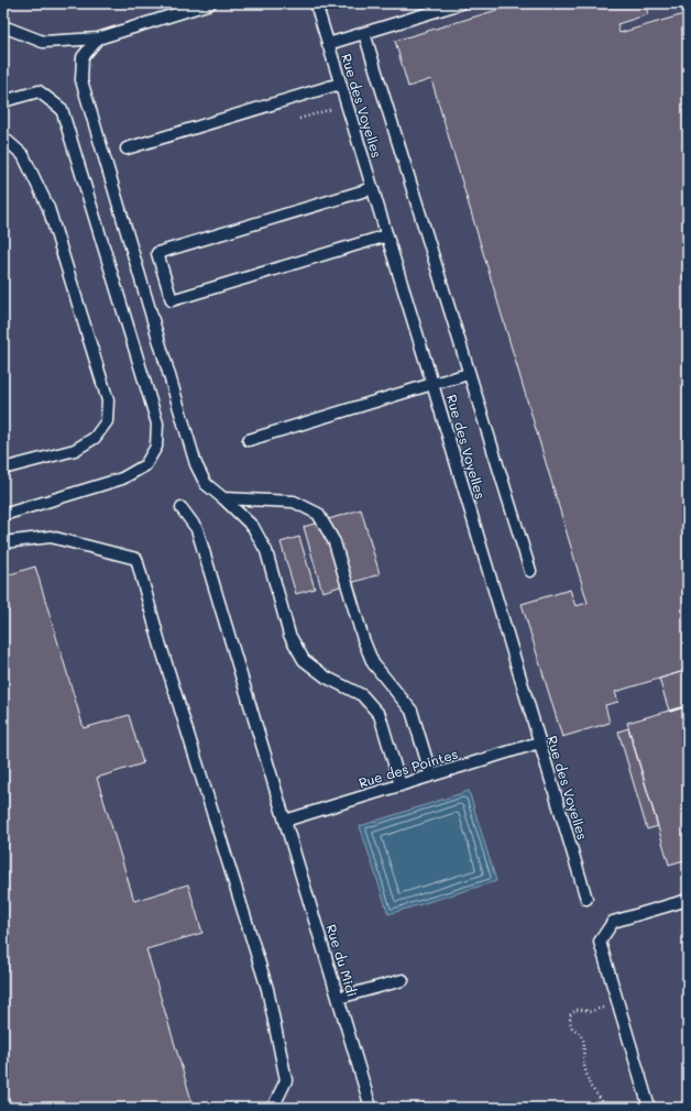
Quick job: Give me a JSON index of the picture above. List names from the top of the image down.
{
  "streets": {
    "lane": ["Rue des Voyelles", "Rue des Pointes", "Rue du Midi"]
  },
  "crossings": [
    ["Rue des Voyelles", "Rue des Pointes"],
    ["Rue des Pointes", "Rue du Midi"]
  ]
}
